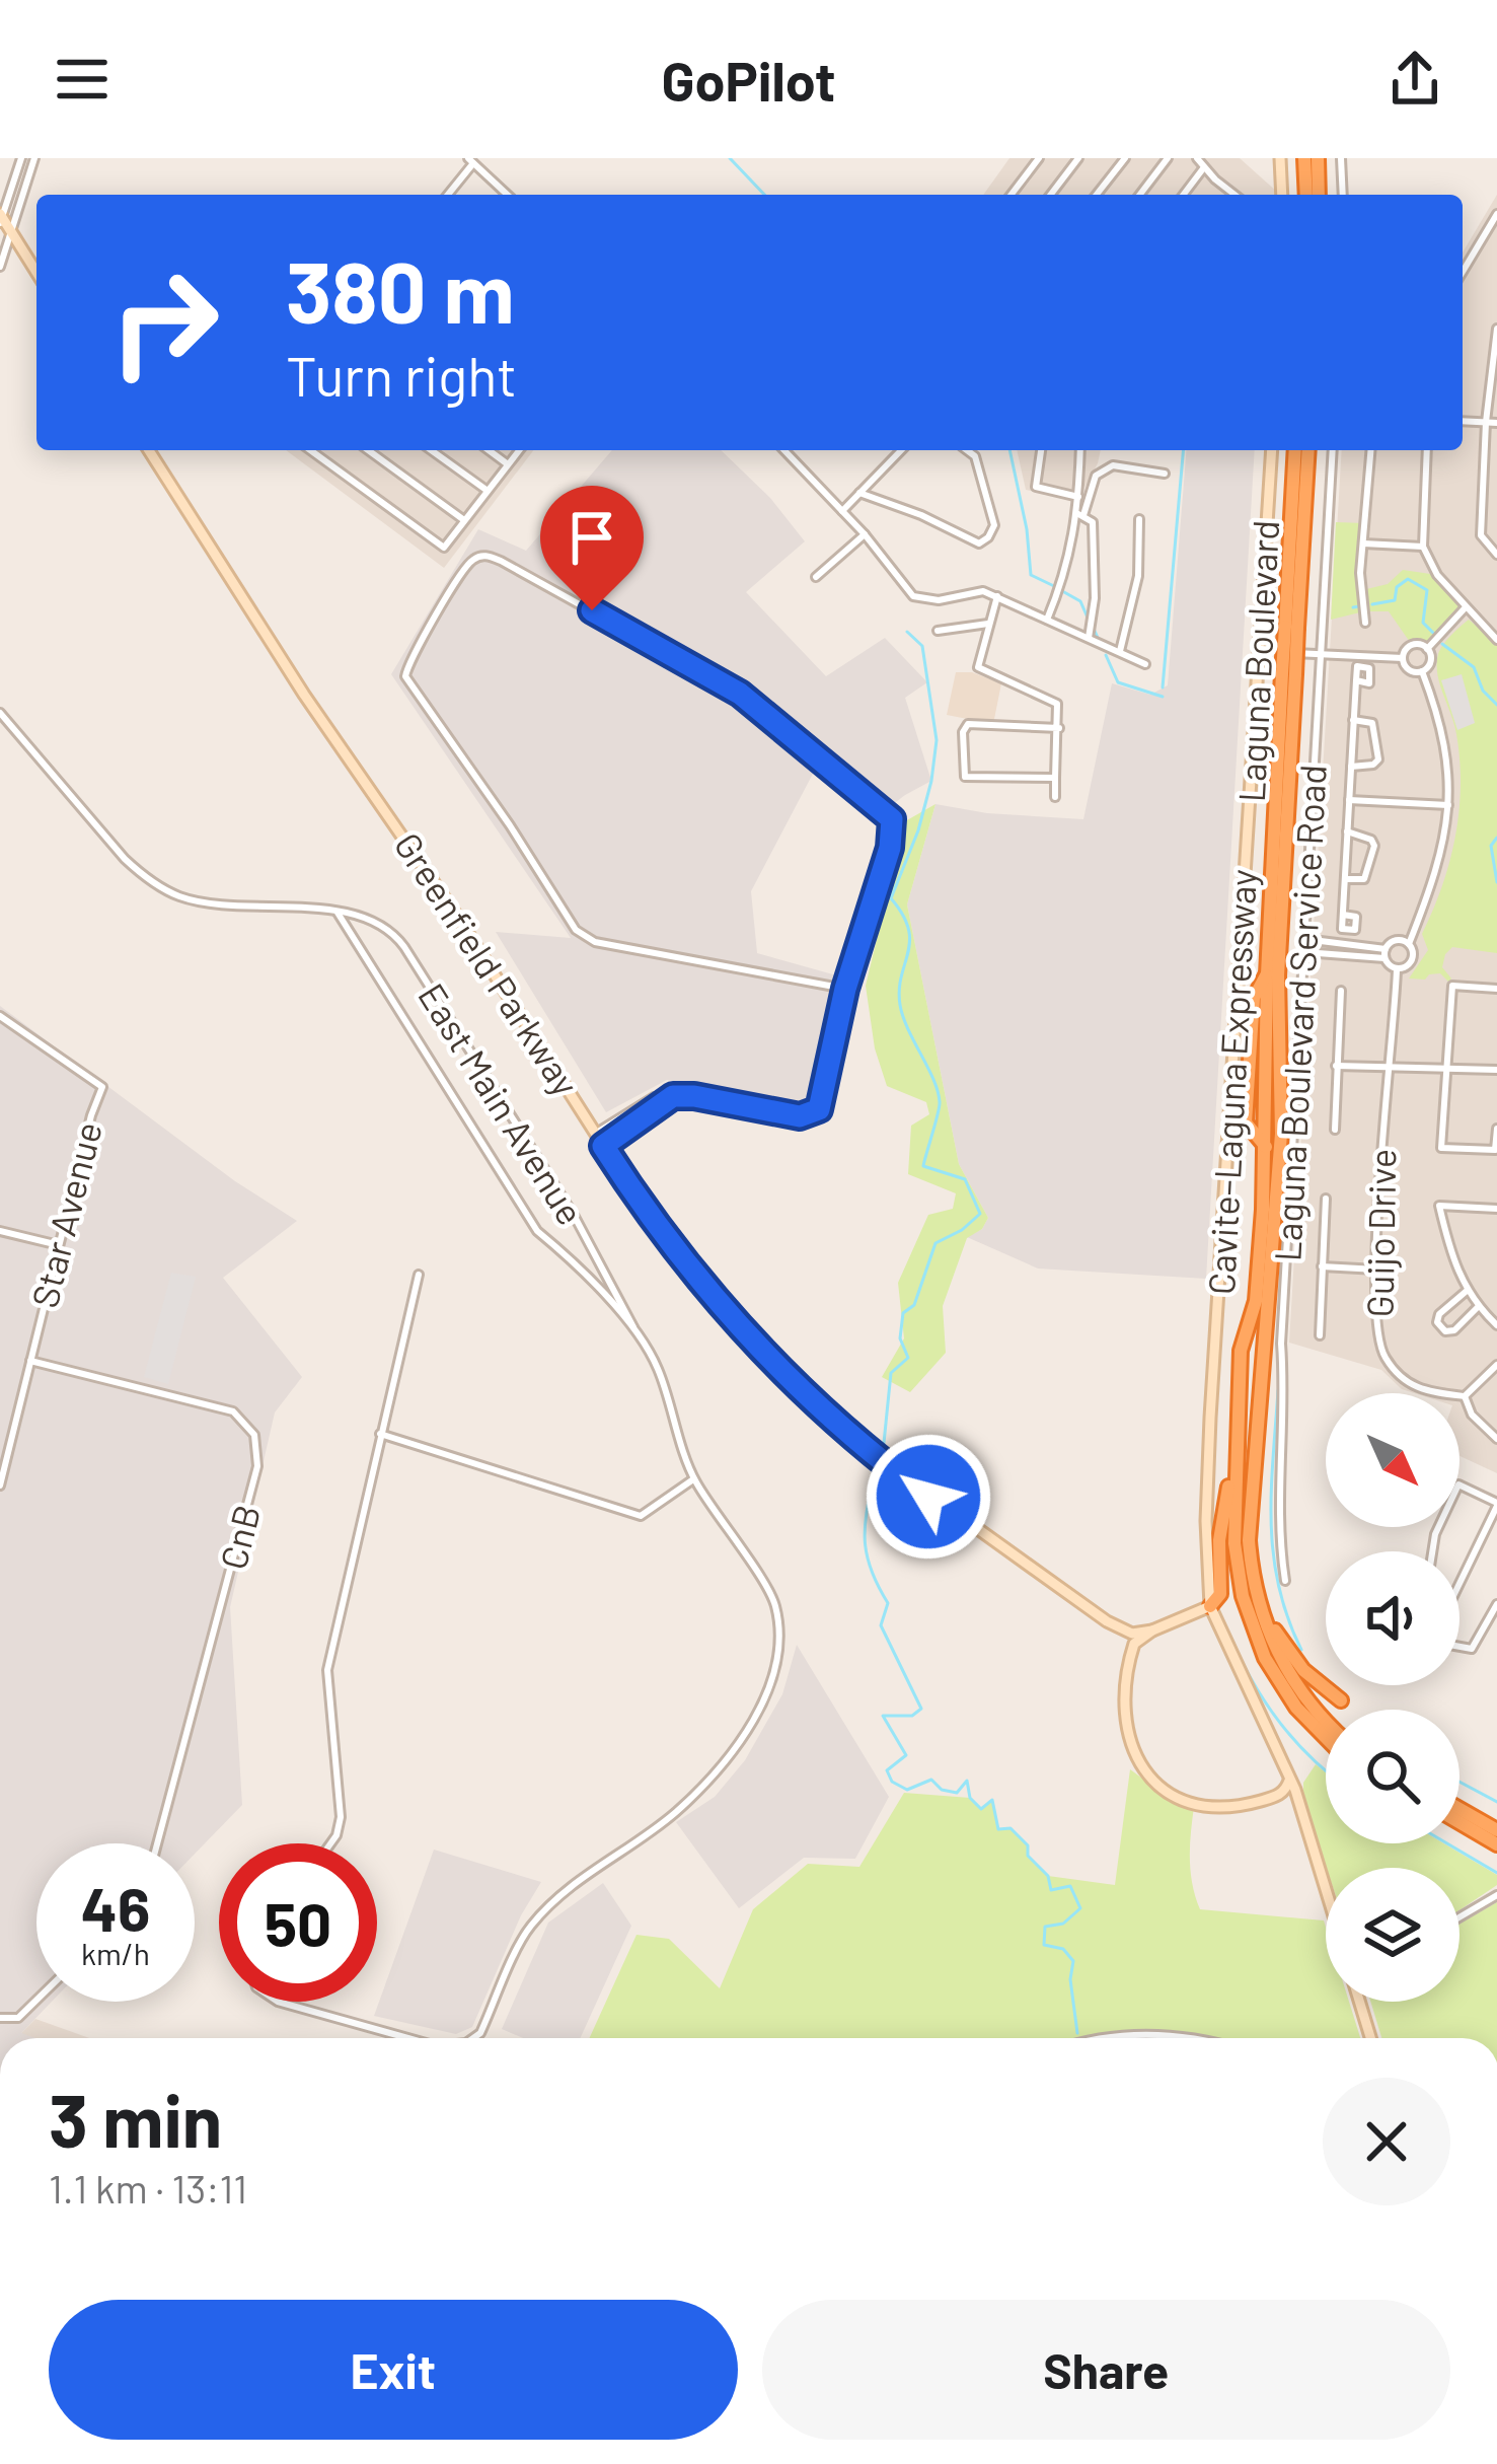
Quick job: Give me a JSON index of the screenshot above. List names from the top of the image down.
{
  "streets": {
    "highway": ["Cavite–Laguna Expressway"],
    "main road": ["Laguna Boulevard", "Greenfield Parkway"],
    "street": [
      "Laguna Boulevard Service Road",
      "East Main Avenue",
      "Star Avenue",
      "Guijo Drive",
      "CnB"
    ]
  },
  "crossings": [
    ["Star Avenue", "CnB"]
  ],
  "north": "bottom right",
  "page": {
    "header": "GoPilot",
    "turn": ["380 m", "Turn right"],
    "speed": "46 km/h",
    "limit": "50",
    "heading": ["3 min", "1.1 km · 13:11"],
    "buttons": ["Exit", "Share"]
  }
}
